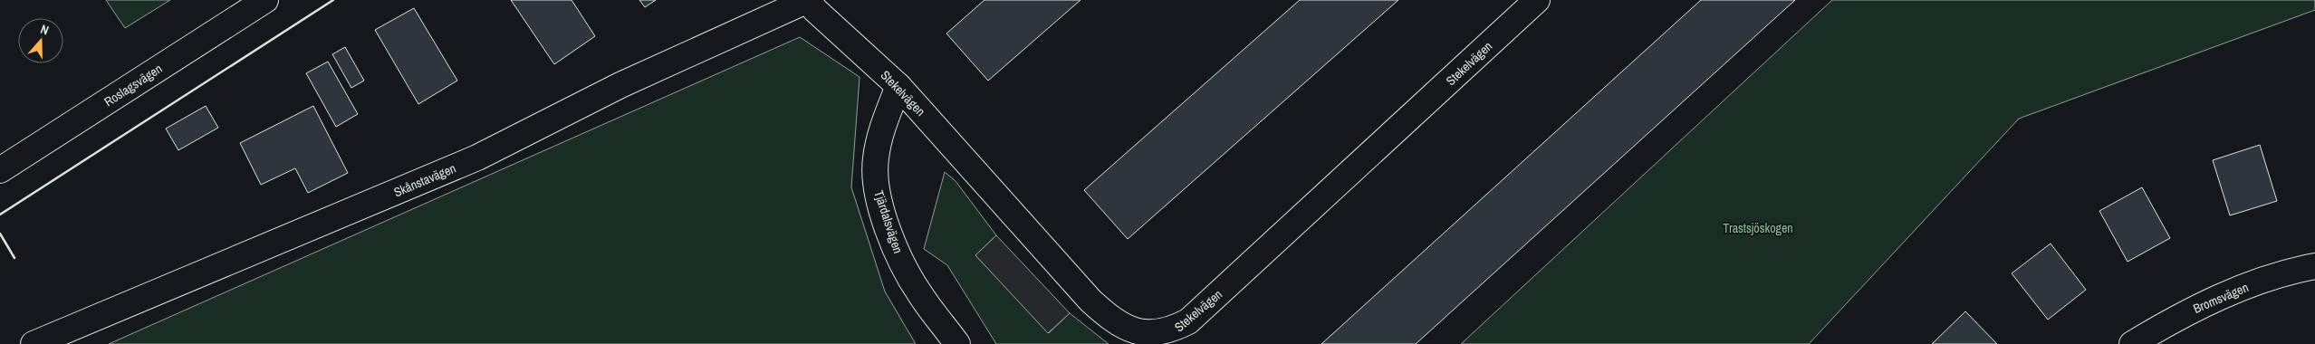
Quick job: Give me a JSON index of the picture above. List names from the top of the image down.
{
  "streets": {
    "street": [
      "Stekelvägen",
      "Roslagsvägen",
      "Skånstavägen",
      "Tjärdalsvägen",
      "Bromsvägen"
    ]
  },
  "crossings": [
    ["Stekelvägen", "Skånstavägen"],
    ["Stekelvägen", "Tjärdalsvägen"]
  ],
  "parks": ["Trastsjöskogen"],
  "north": "top"
}
